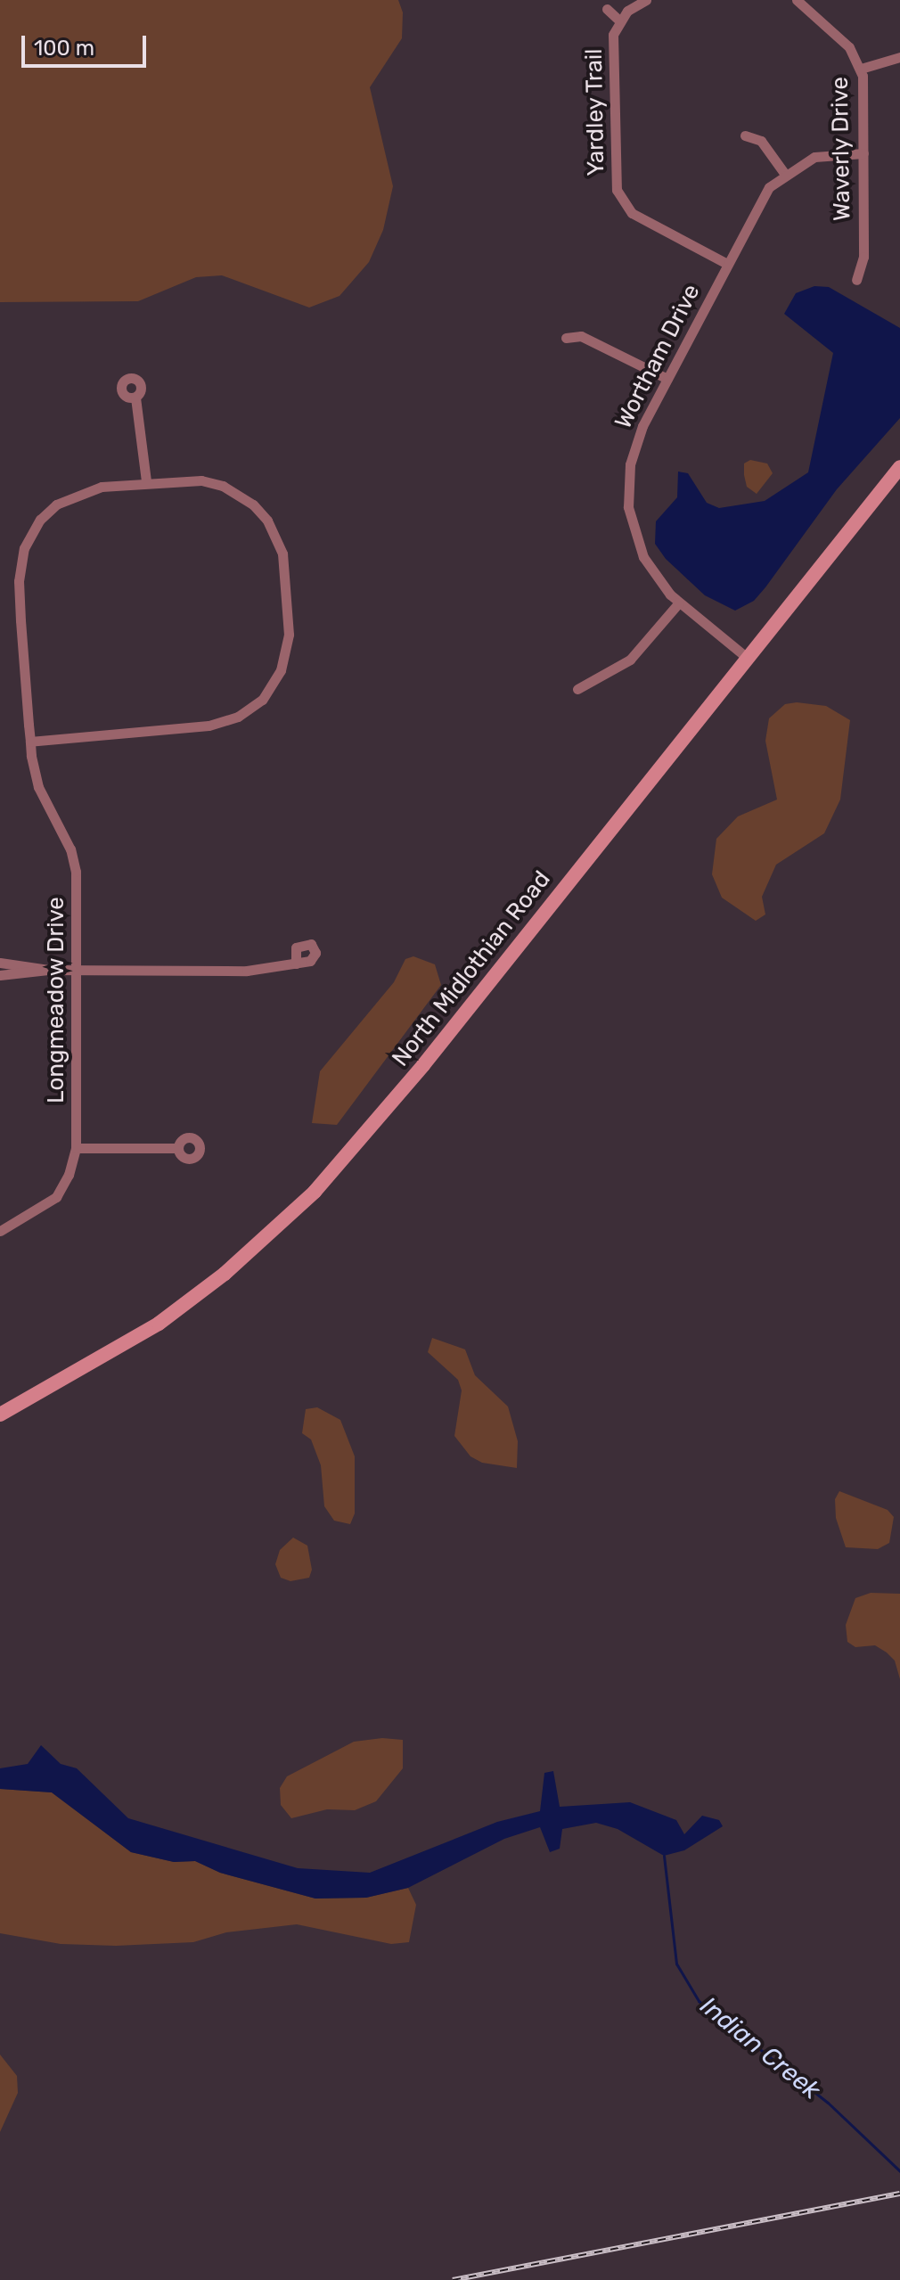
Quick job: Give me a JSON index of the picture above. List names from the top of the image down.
{
  "streets": {
    "main road": ["North Midlothian Road"],
    "street": [
      "Yardley Trail",
      "Waverly Drive",
      "Wortham Drive",
      "Longmeadow Drive"
    ]
  },
  "crossings": [
    ["Yardley Trail", "Wortham Drive"],
    ["Waverly Drive", "Wortham Drive"],
    ["Wortham Drive", "North Midlothian Road"]
  ],
  "water": ["Indian Creek"],
  "scale_bar": "100 m"
}
